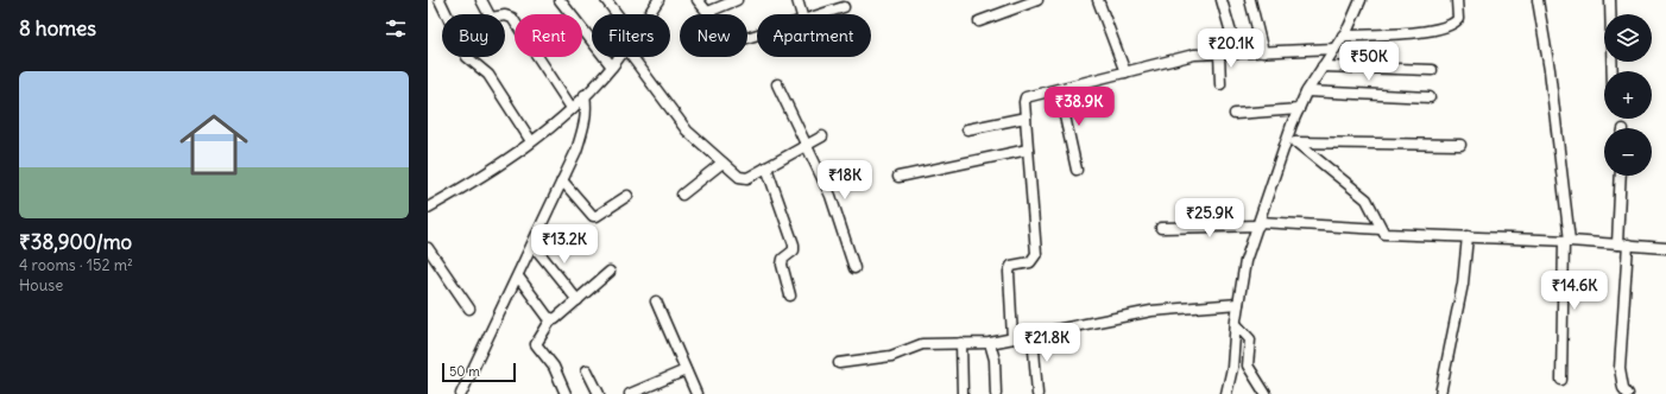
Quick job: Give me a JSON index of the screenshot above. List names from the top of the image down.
{
  "scale_bar": "50 m",
  "page": {
    "heading": "8 homes",
    "map_buttons": ["+", "−"],
    "chip": [
      "Buy",
      "Rent",
      "Filters",
      "New",
      "Apartment"
    ],
    "price": [
      "₹20.1K",
      "₹50K",
      "₹38.9K",
      "₹18K",
      "₹25.9K",
      "₹13.2K",
      "₹14.6K",
      "₹21.8K"
    ],
    "list": [
      {
        "name": "₹38,900/mo",
        "note": "4 rooms · 152 m² · House"
      }
    ],
    "scale": "50 m"
  }
}
